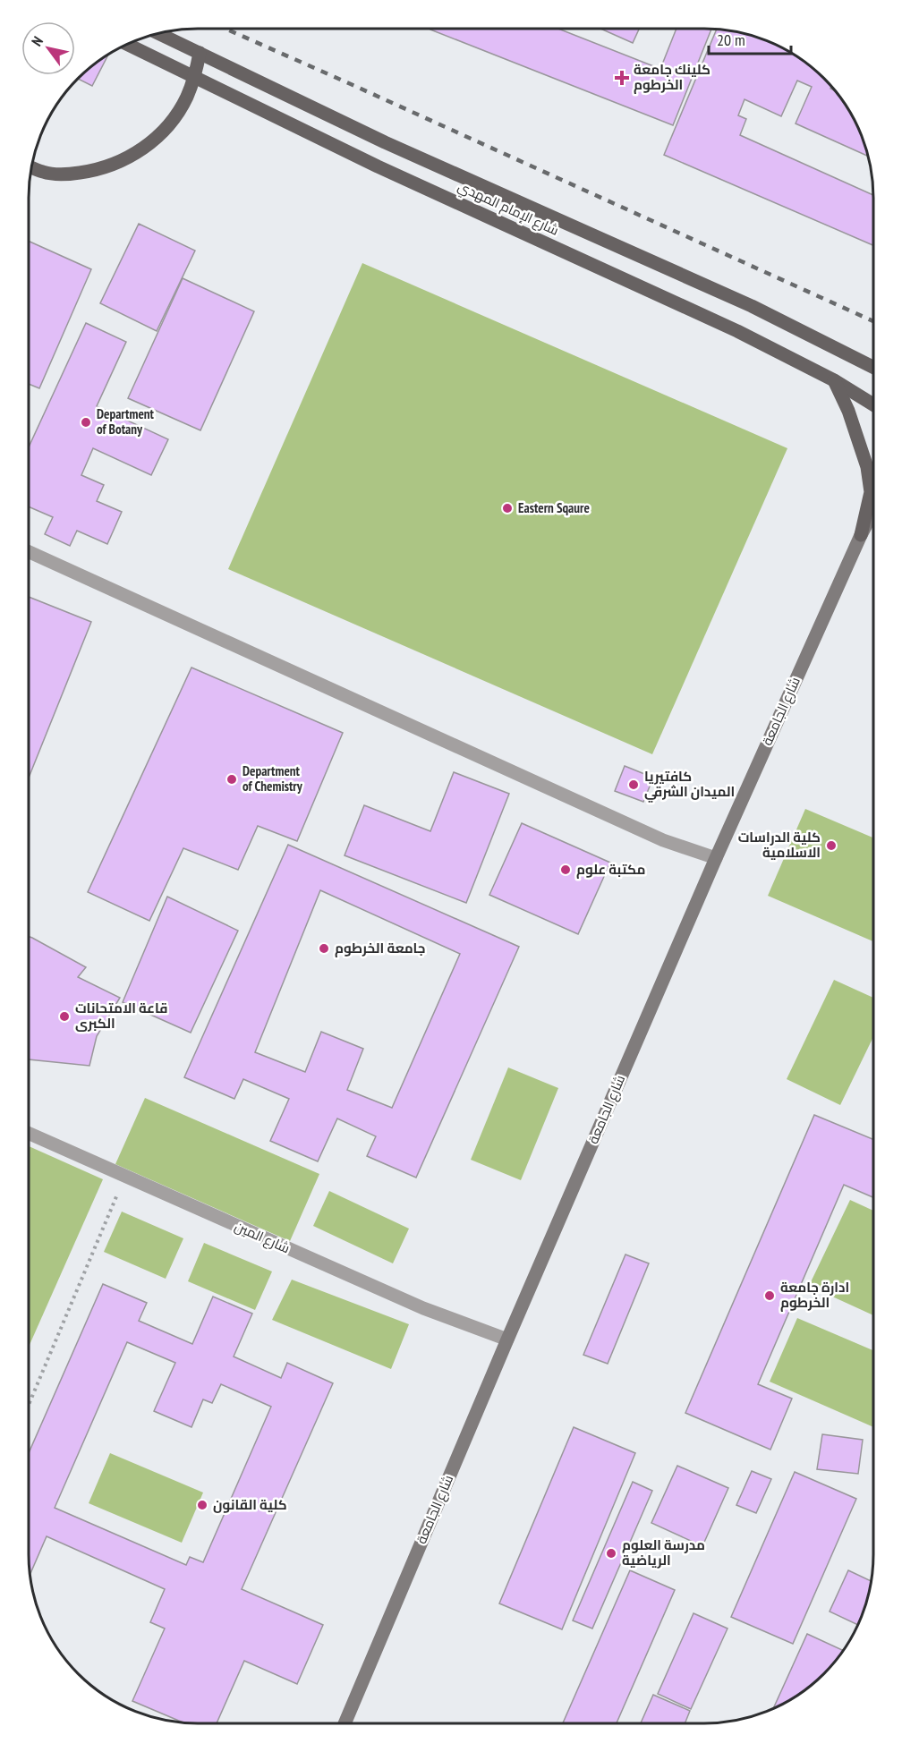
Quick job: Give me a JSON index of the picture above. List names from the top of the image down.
{
  "streets": {
    "main road": ["شارع الإمام المهدي", "شارع الجامعة"],
    "lane": ["شارع المين"]
  },
  "crossings": [
    ["شارع الجامعة", "شارع المين"]
  ],
  "places": {
    "health": ["كلينك جامعة الخرطوم"],
    "other": [
      "Department of Botany",
      "Eastern Sqaure",
      "Department of Chemistry",
      "كافتيريا الميدان الشرقي",
      "كلية الدراسات الاسلامية",
      "مكتبة علوم",
      "جامعة الخرطوم",
      "قاعة الامتحانات الكبرى",
      "ادارة جامعة الخرطوم",
      "كلية القانون",
      "مدرسة العلوم الرياضية"
    ]
  },
  "scale_bar": "20 m",
  "north": "top left"
}
